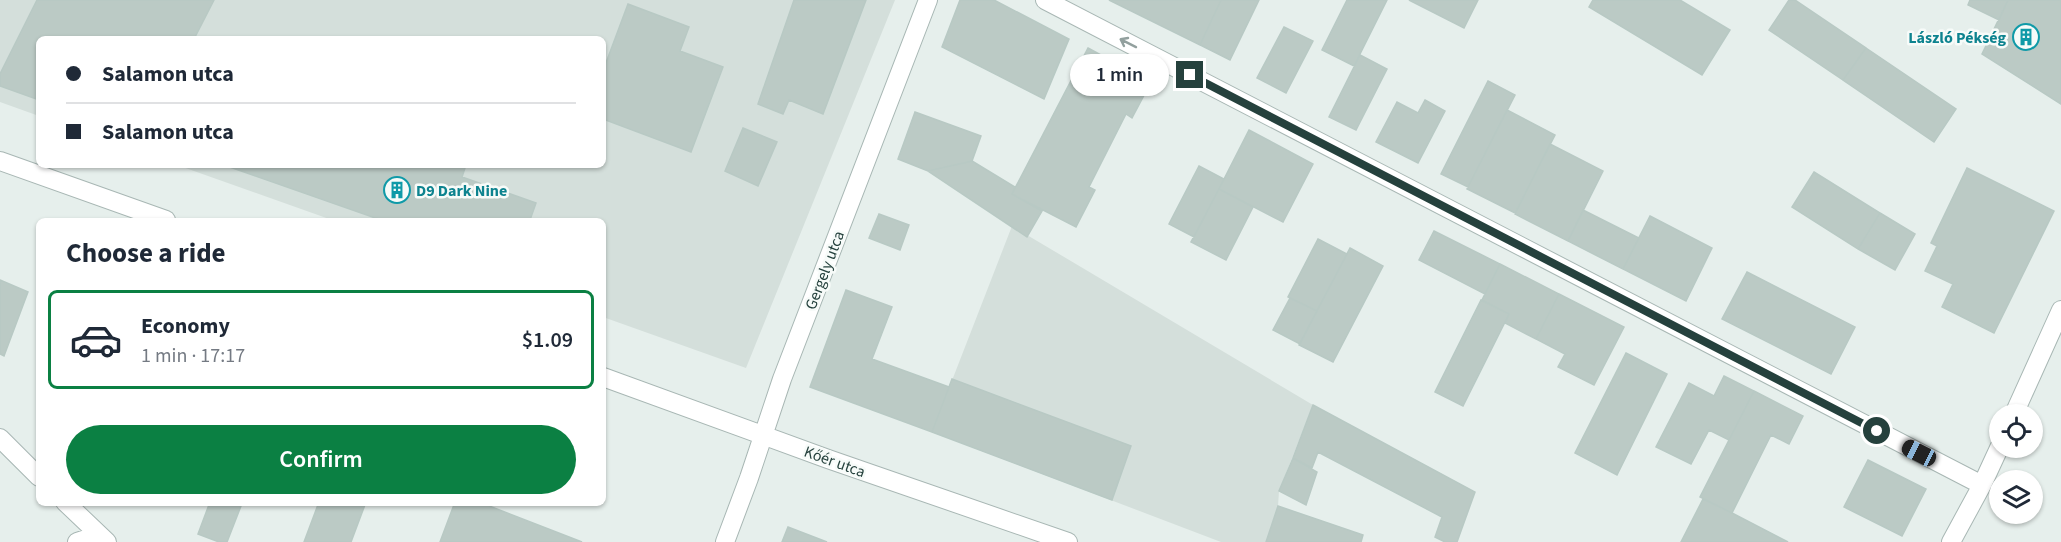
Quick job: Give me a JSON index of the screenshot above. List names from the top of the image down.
{
  "streets": {
    "street": ["Gergely utca", "Kőér utca"]
  },
  "crossings": [
    ["Gergely utca", "Kőér utca"]
  ],
  "places": {
    "building": ["László Pékség", "D9 Dark Nine"]
  },
  "page": {
    "banner": ["Salamon utca", "Salamon utca"],
    "bubble": "1 min",
    "heading": "Choose a ride",
    "list": [
      {
        "name": "Economy",
        "note": "1 min · 17:17",
        "value": "$1.09"
      }
    ],
    "buttons": "Confirm"
  }
}
